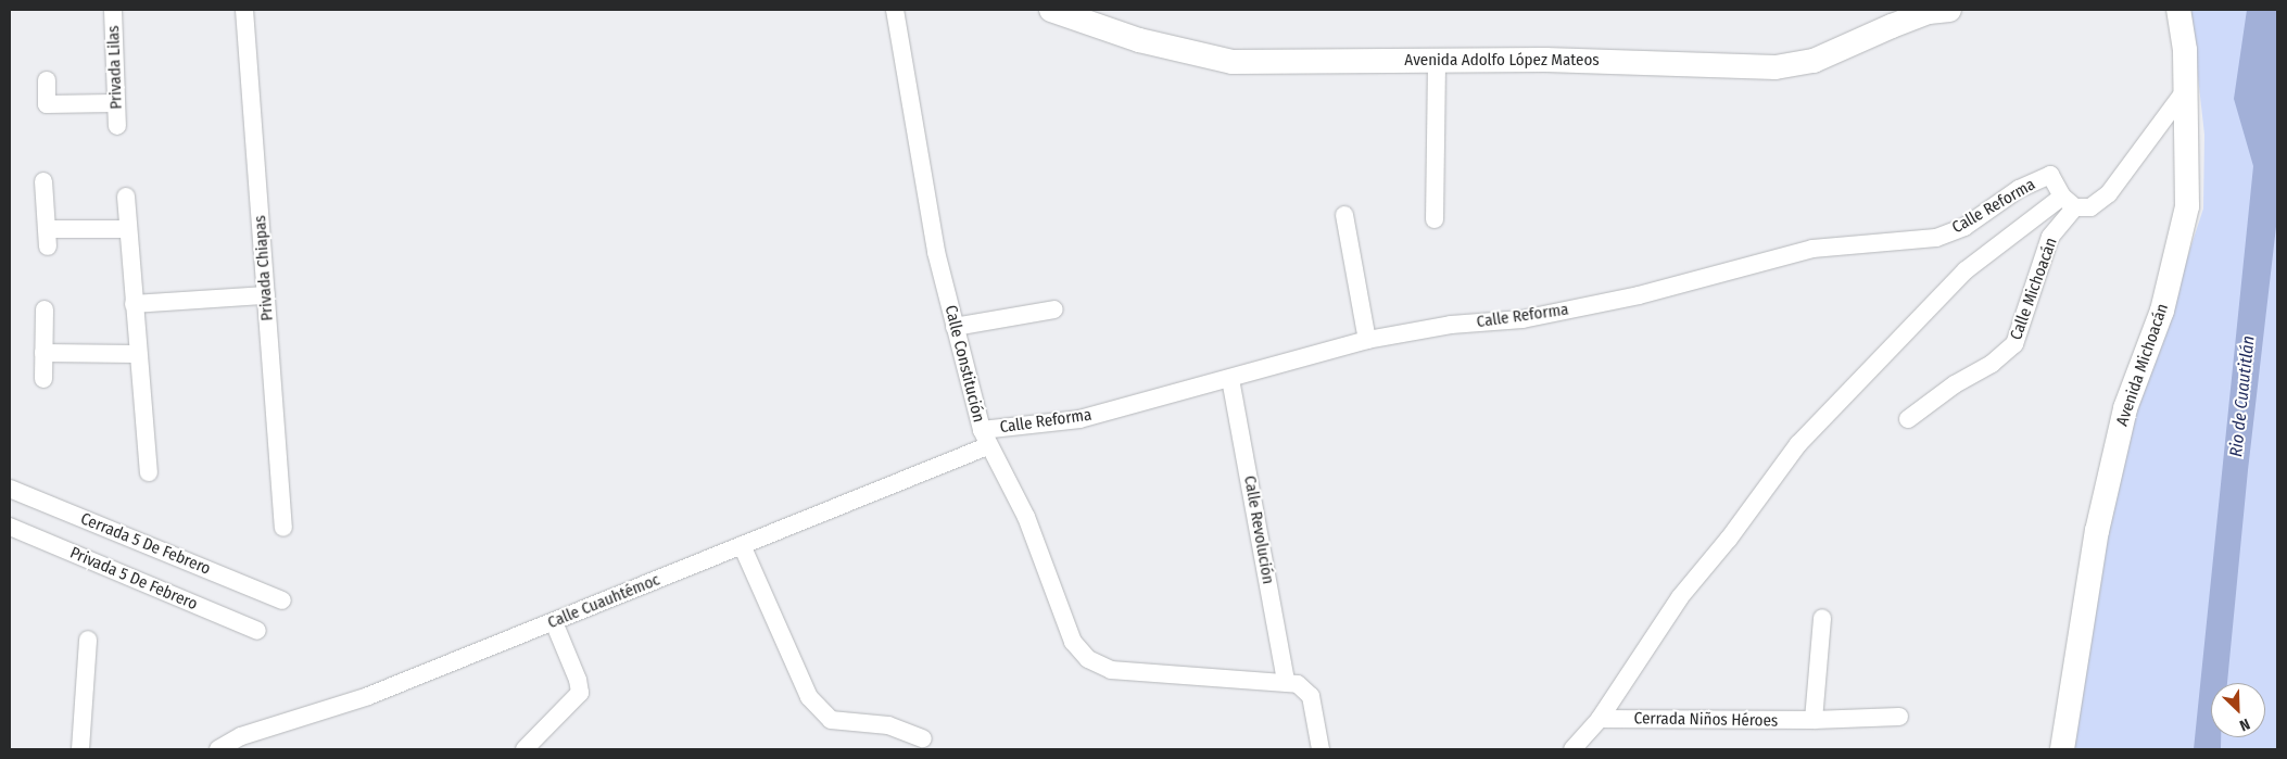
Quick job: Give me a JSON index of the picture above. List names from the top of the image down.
{
  "streets": {
    "street": [
      "Avenida Adolfo López Mateos",
      "Privada Lilas",
      "Calle Reforma",
      "Privada Chiapas",
      "Calle Michoacán",
      "Calle Constitución",
      "Avenida Michoacán",
      "Calle Revolución",
      "Cerrada 5 De Febrero",
      "Privada 5 De Febrero",
      "Calle Cuauhtémoc",
      "Cerrada Niños Héroes"
    ]
  },
  "crossings": [
    ["Calle Reforma", "Calle Michoacán"],
    ["Calle Reforma", "Calle Constitución"],
    ["Calle Reforma", "Calle Revolución"],
    ["Calle Reforma", "Calle Cuauhtémoc"],
    ["Calle Constitución", "Calle Revolución"],
    ["Calle Constitución", "Calle Cuauhtémoc"]
  ],
  "water": ["Rio de Cuautitlán"],
  "north": "bottom right"
}
